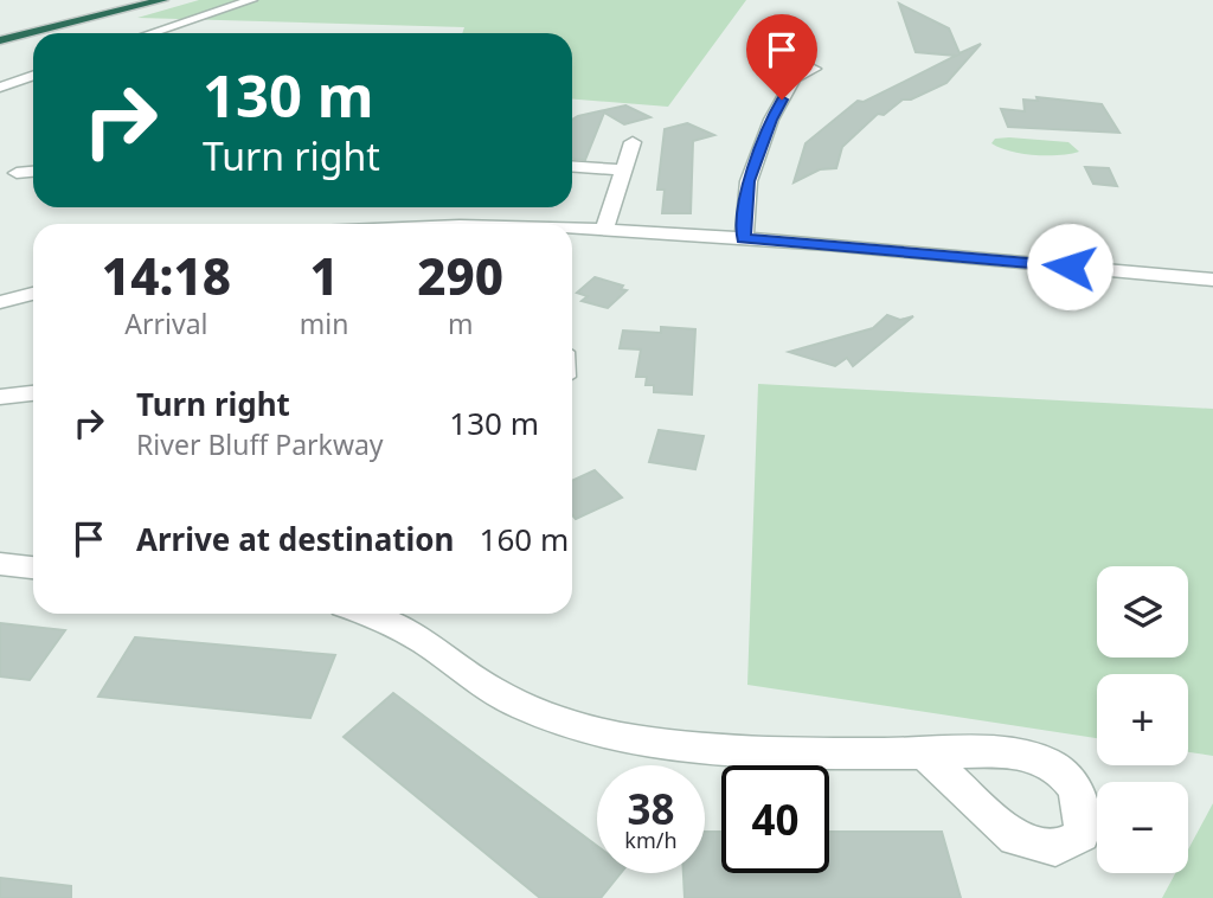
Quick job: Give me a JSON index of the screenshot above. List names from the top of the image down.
{
  "page": {
    "turn": ["130 m", "Turn right"],
    "eta": [
      "14:18",
      "Arrival",
      "1",
      "min",
      "290",
      "m"
    ],
    "list": [
      {
        "name": "Turn right",
        "note": "River Bluff Parkway",
        "value": "130 m"
      },
      {
        "name": "Arrive at destination",
        "value": "160 m"
      }
    ],
    "map_buttons": ["+", "−"],
    "speed": "38 km/h",
    "limit": "40"
  }
}
